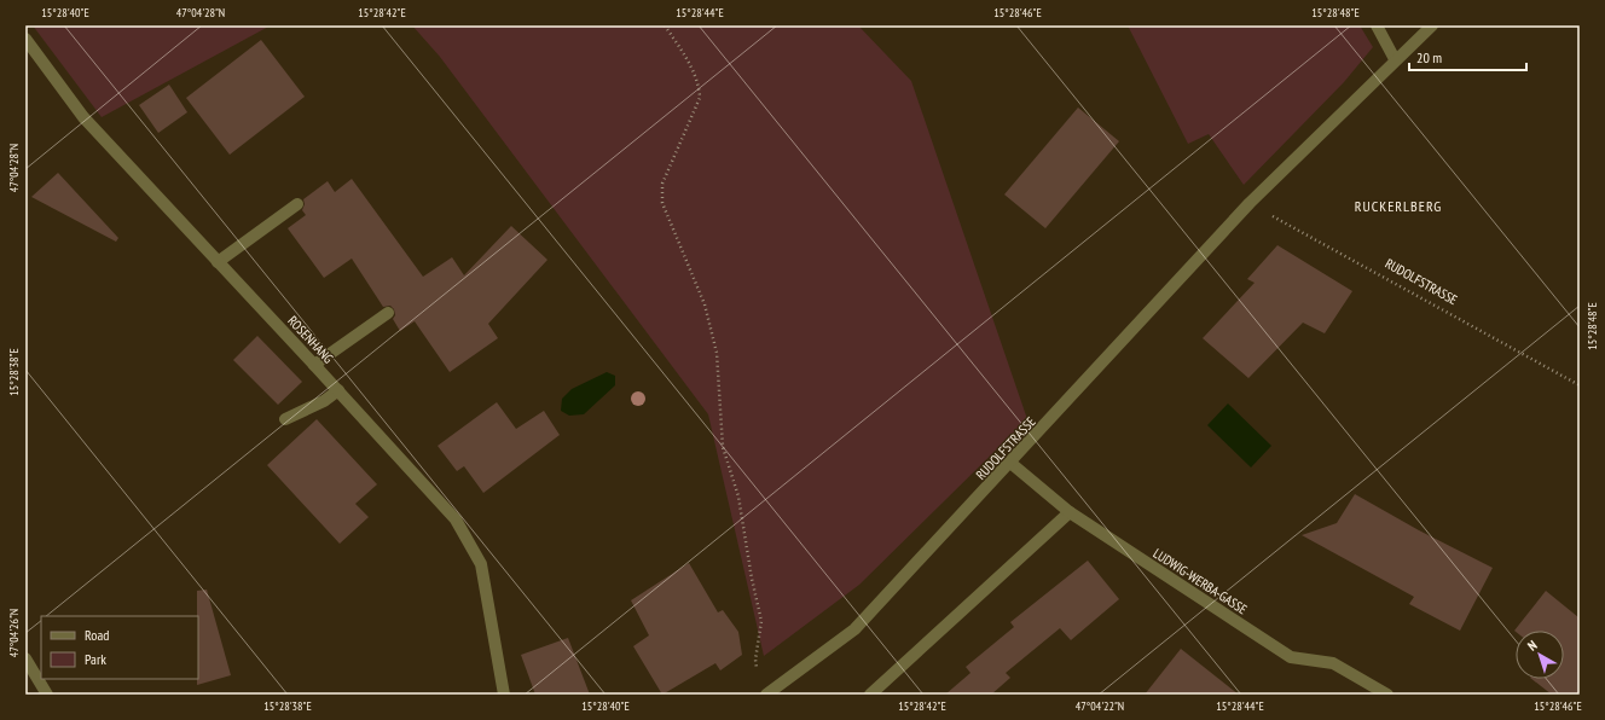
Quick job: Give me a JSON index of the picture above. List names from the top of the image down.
{
  "streets": {
    "street": ["RUDOLFSTRASSE", "ROSENHANG", "LUDWIG-WERBA-GASSE"]
  },
  "crossings": [
    ["RUDOLFSTRASSE", "LUDWIG-WERBA-GASSE"]
  ],
  "districts": ["RUCKERLBERG"],
  "legend": ["Road", "Park"],
  "scale_bar": "20 m",
  "north": "top left",
  "coordinates": [
    "15°28'40\"E",
    "47°04'28\"N",
    "15°28'42\"E",
    "15°28'44\"E",
    "15°28'46\"E",
    "15°28'48\"E",
    "15°28'38\"E",
    "47°04'26\"N",
    "47°04'22\"N"
  ]
}
